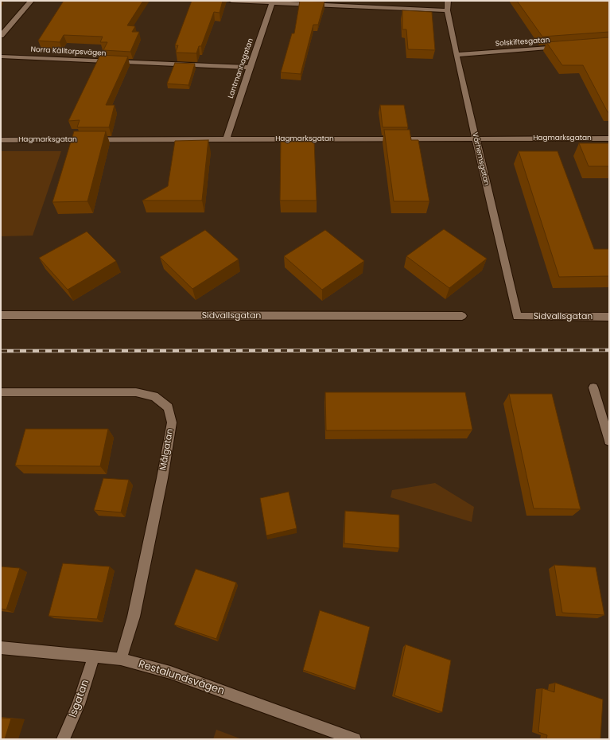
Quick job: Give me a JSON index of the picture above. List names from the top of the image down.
{
  "streets": {
    "street": [
      "Solskiftesgatan",
      "Norra Källtorpsvägen",
      "Lantmannagatan",
      "Hagmarksgatan",
      "Vårhemsgatan",
      "Sidvallsgatan",
      "Målgatan",
      "Restalundsvägen",
      "Isgatan"
    ]
  },
  "crossings": [
    ["Solskiftesgatan", "Vårhemsgatan"],
    ["Norra Källtorpsvägen", "Lantmannagatan"],
    ["Lantmannagatan", "Hagmarksgatan"],
    ["Hagmarksgatan", "Vårhemsgatan"],
    ["Vårhemsgatan", "Sidvallsgatan"],
    ["Målgatan", "Restalundsvägen"],
    ["Restalundsvägen", "Isgatan"]
  ]
}
